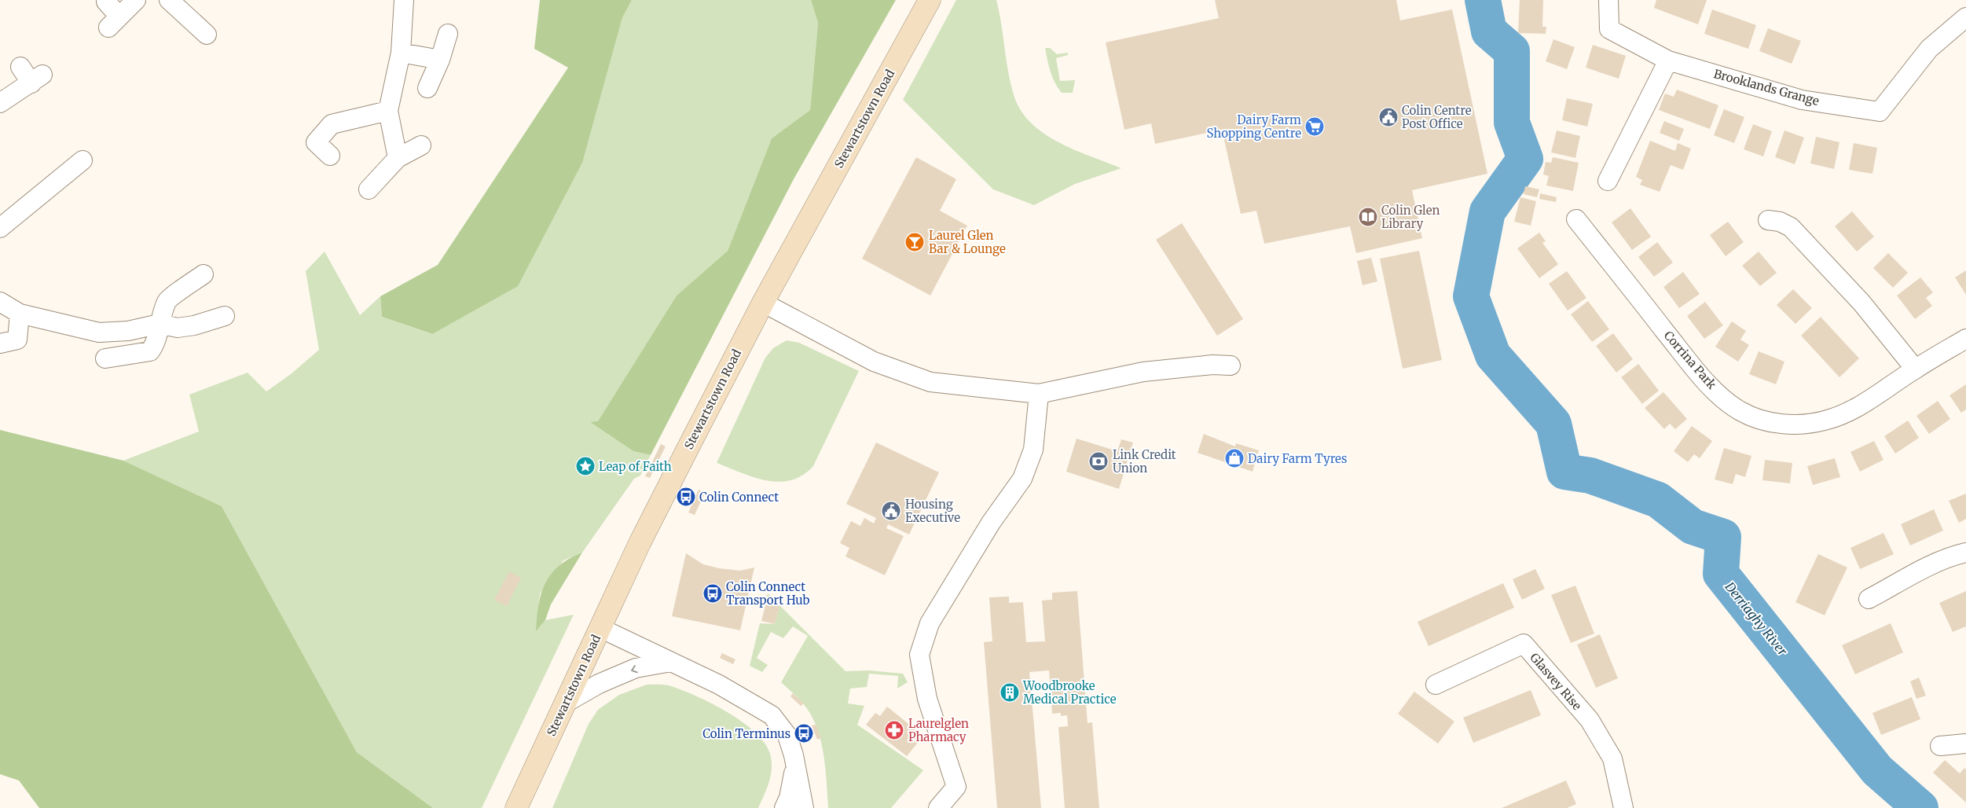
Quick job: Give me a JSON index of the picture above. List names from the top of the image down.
{
  "streets": {
    "main road": ["Stewartstown Road"],
    "street": ["Brooklands Grange", "Corrina Park", "Glasvey Rise"]
  },
  "water": ["Derriaghy River"],
  "places": {
    "public building": ["Colin Centre Post Office", "Housing Executive"],
    "supermarket": ["Dairy Farm Shopping Centre"],
    "library": ["Colin Glen Library"],
    "bar": ["Laurel Glen Bar & Lounge"],
    "shop": ["Dairy Farm Tyres"],
    "bank": ["Link Credit Union"],
    "place": ["Leap of Faith"],
    "bus stop": ["Colin Connect", "Colin Connect Transport Hub", "Colin Terminus"],
    "building": ["Woodbrooke Medical Practice"],
    "pharmacy": ["Laurelglen Pharmacy"]
  }
}
